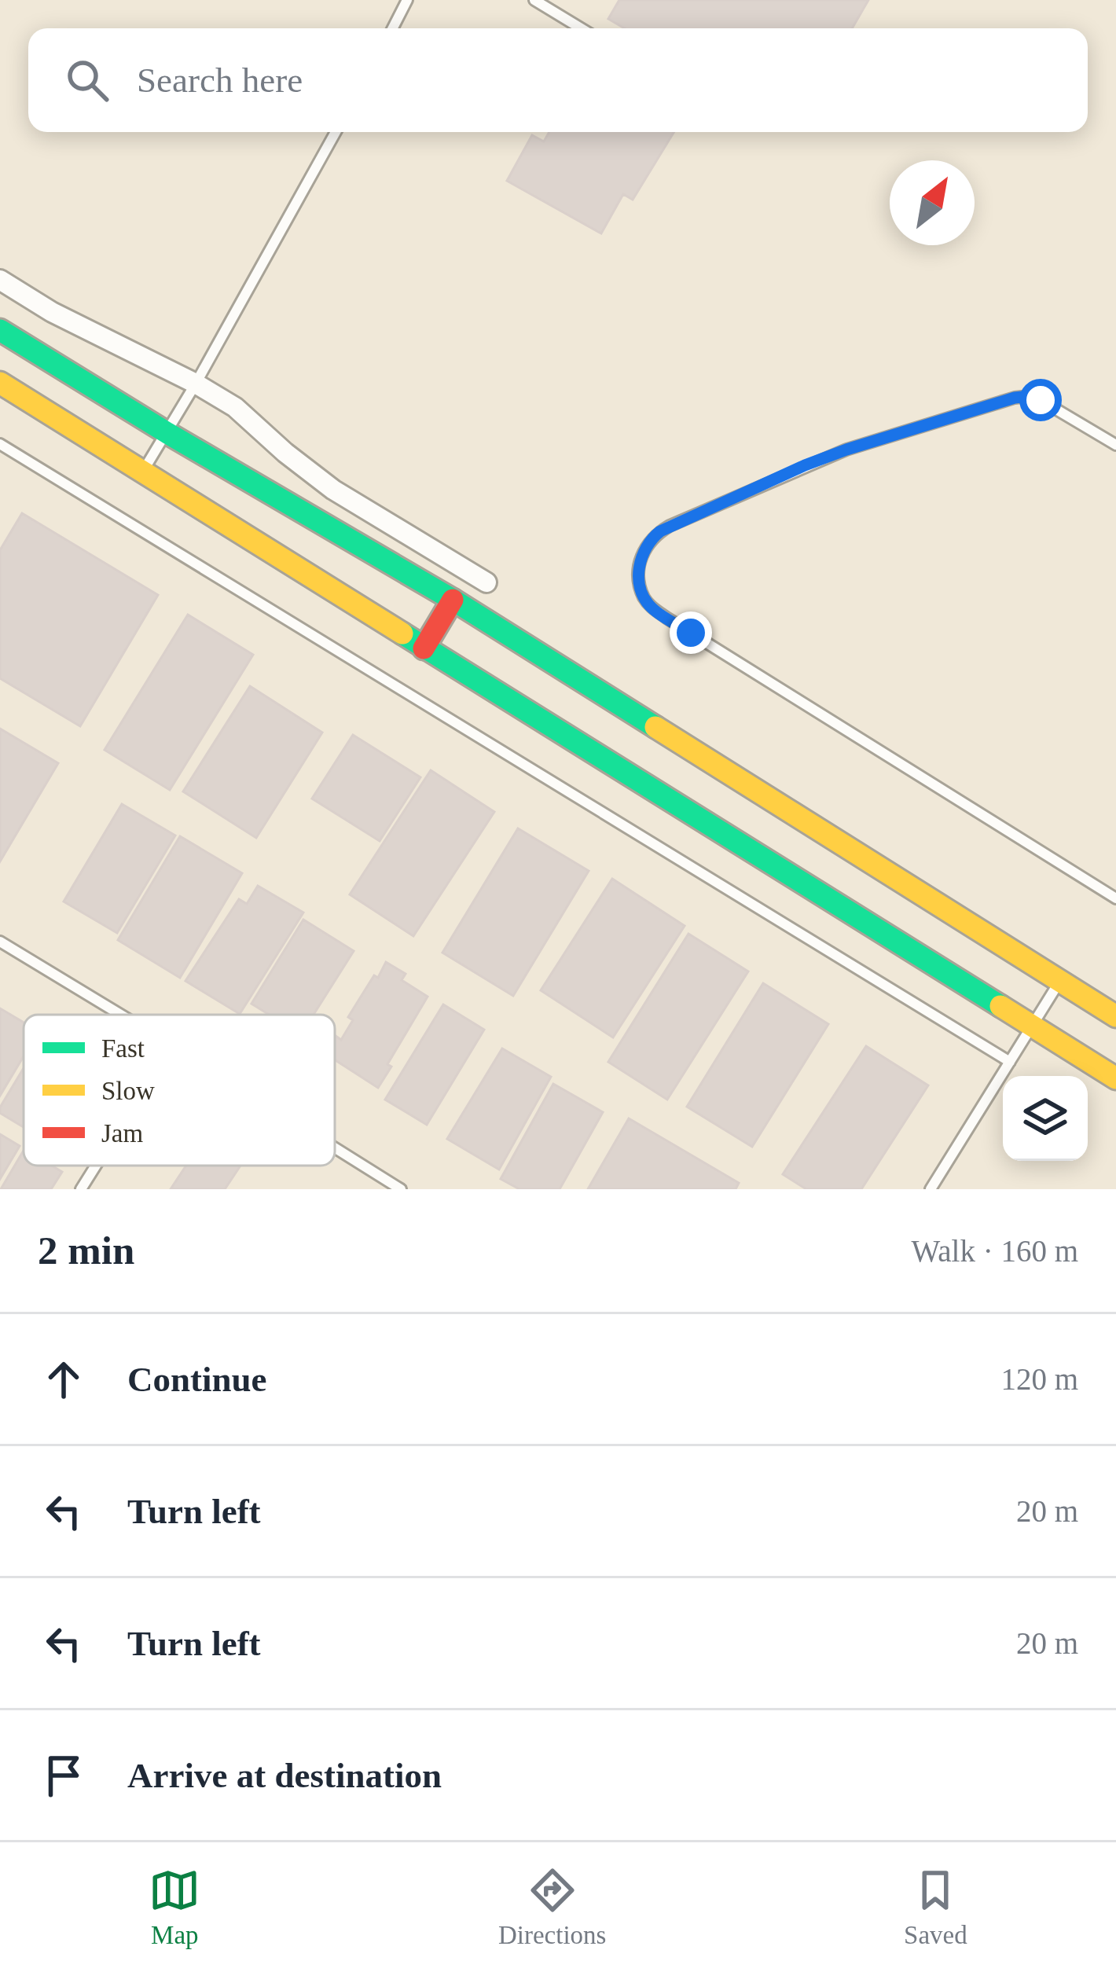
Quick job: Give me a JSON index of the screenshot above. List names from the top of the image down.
{
  "legend": ["Fast", "Slow", "Jam"],
  "north": "top right",
  "page": {
    "search": "Search here",
    "heading": ["2 min", "Walk · 160 m"],
    "list": [
      ["Continue", "120 m"],
      ["Turn left", "20 m"],
      ["Turn left", "20 m"],
      "Arrive at destination"
    ],
    "nav": ["Map", "Directions", "Saved"]
  }
}
